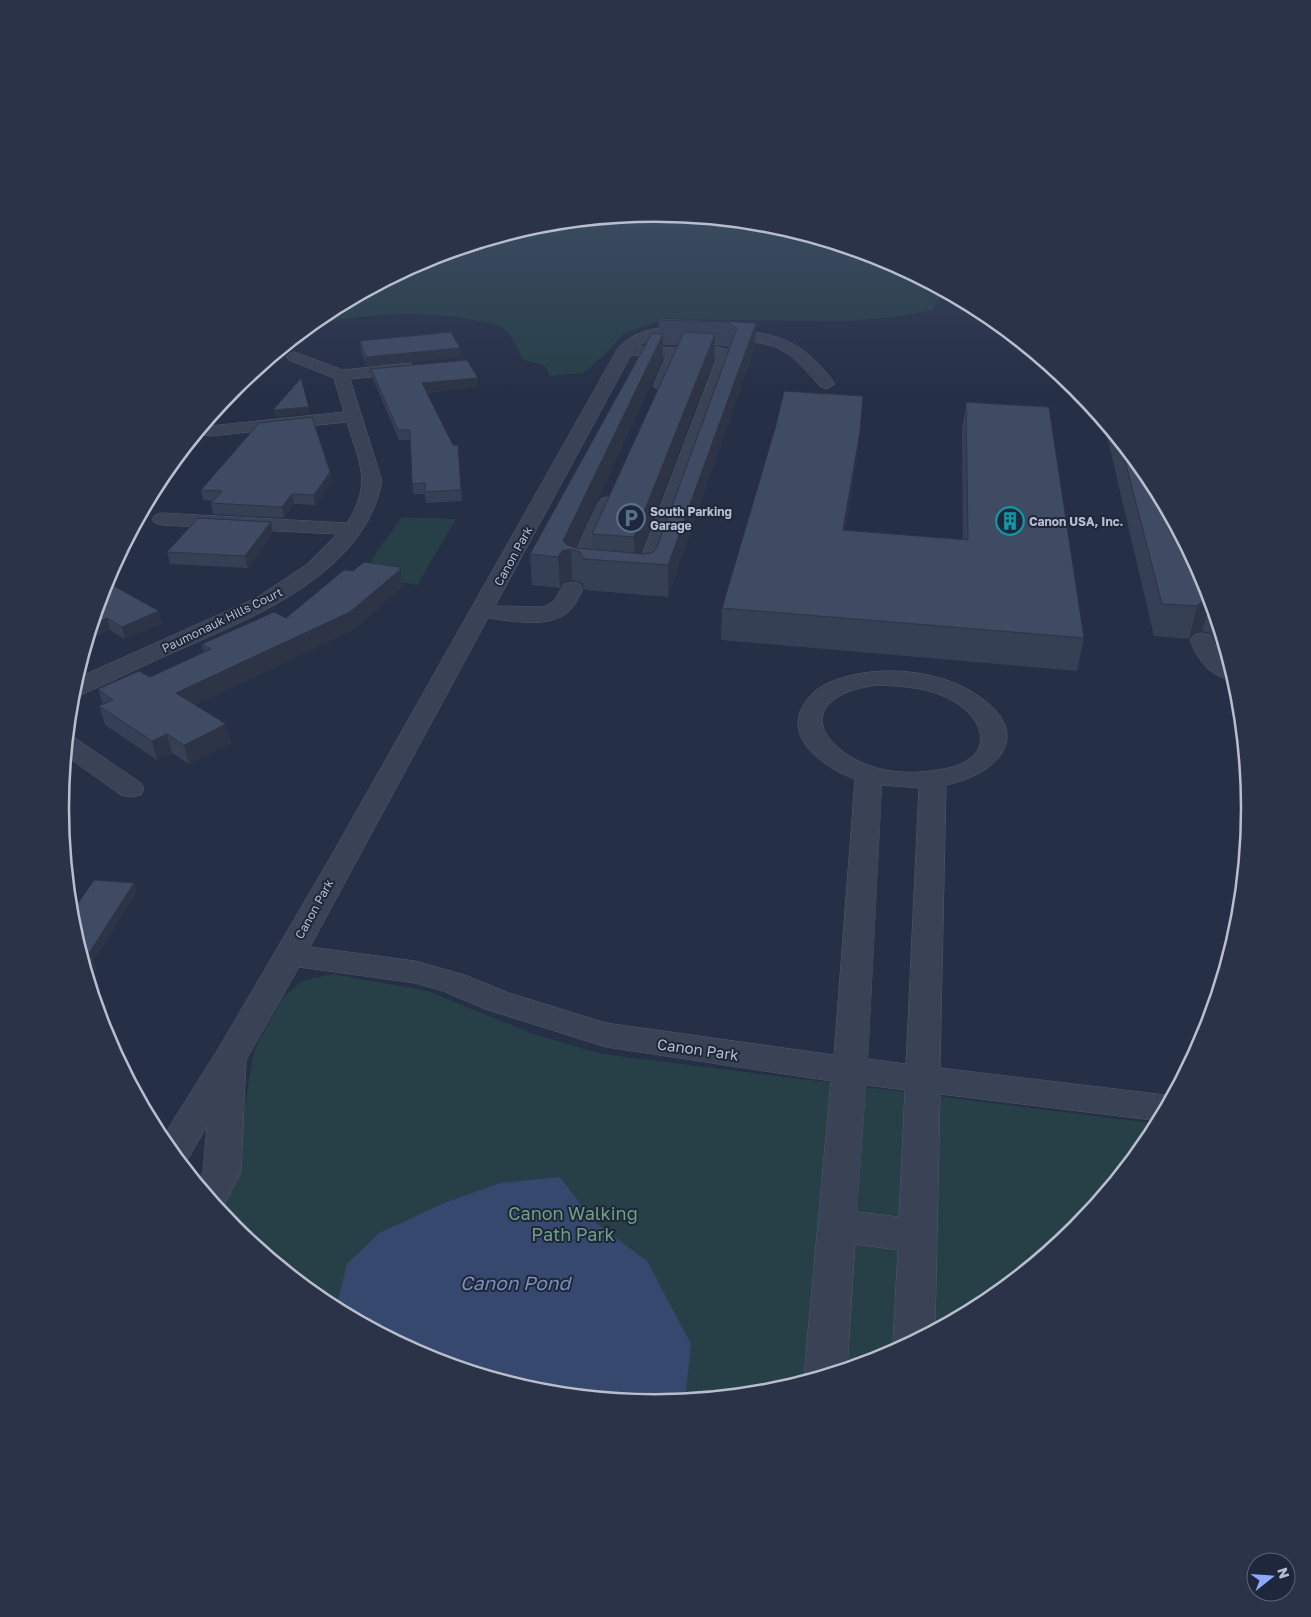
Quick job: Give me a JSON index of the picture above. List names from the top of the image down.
{
  "streets": {
    "street": ["Canon Park", "Paumonauk Hills Court"]
  },
  "water": ["Canon Pond"],
  "parks": ["Canon Walking Path Park"],
  "places": {
    "parking": ["South Parking Garage"],
    "building": ["Canon USA, Inc."]
  },
  "north": "right"
}
